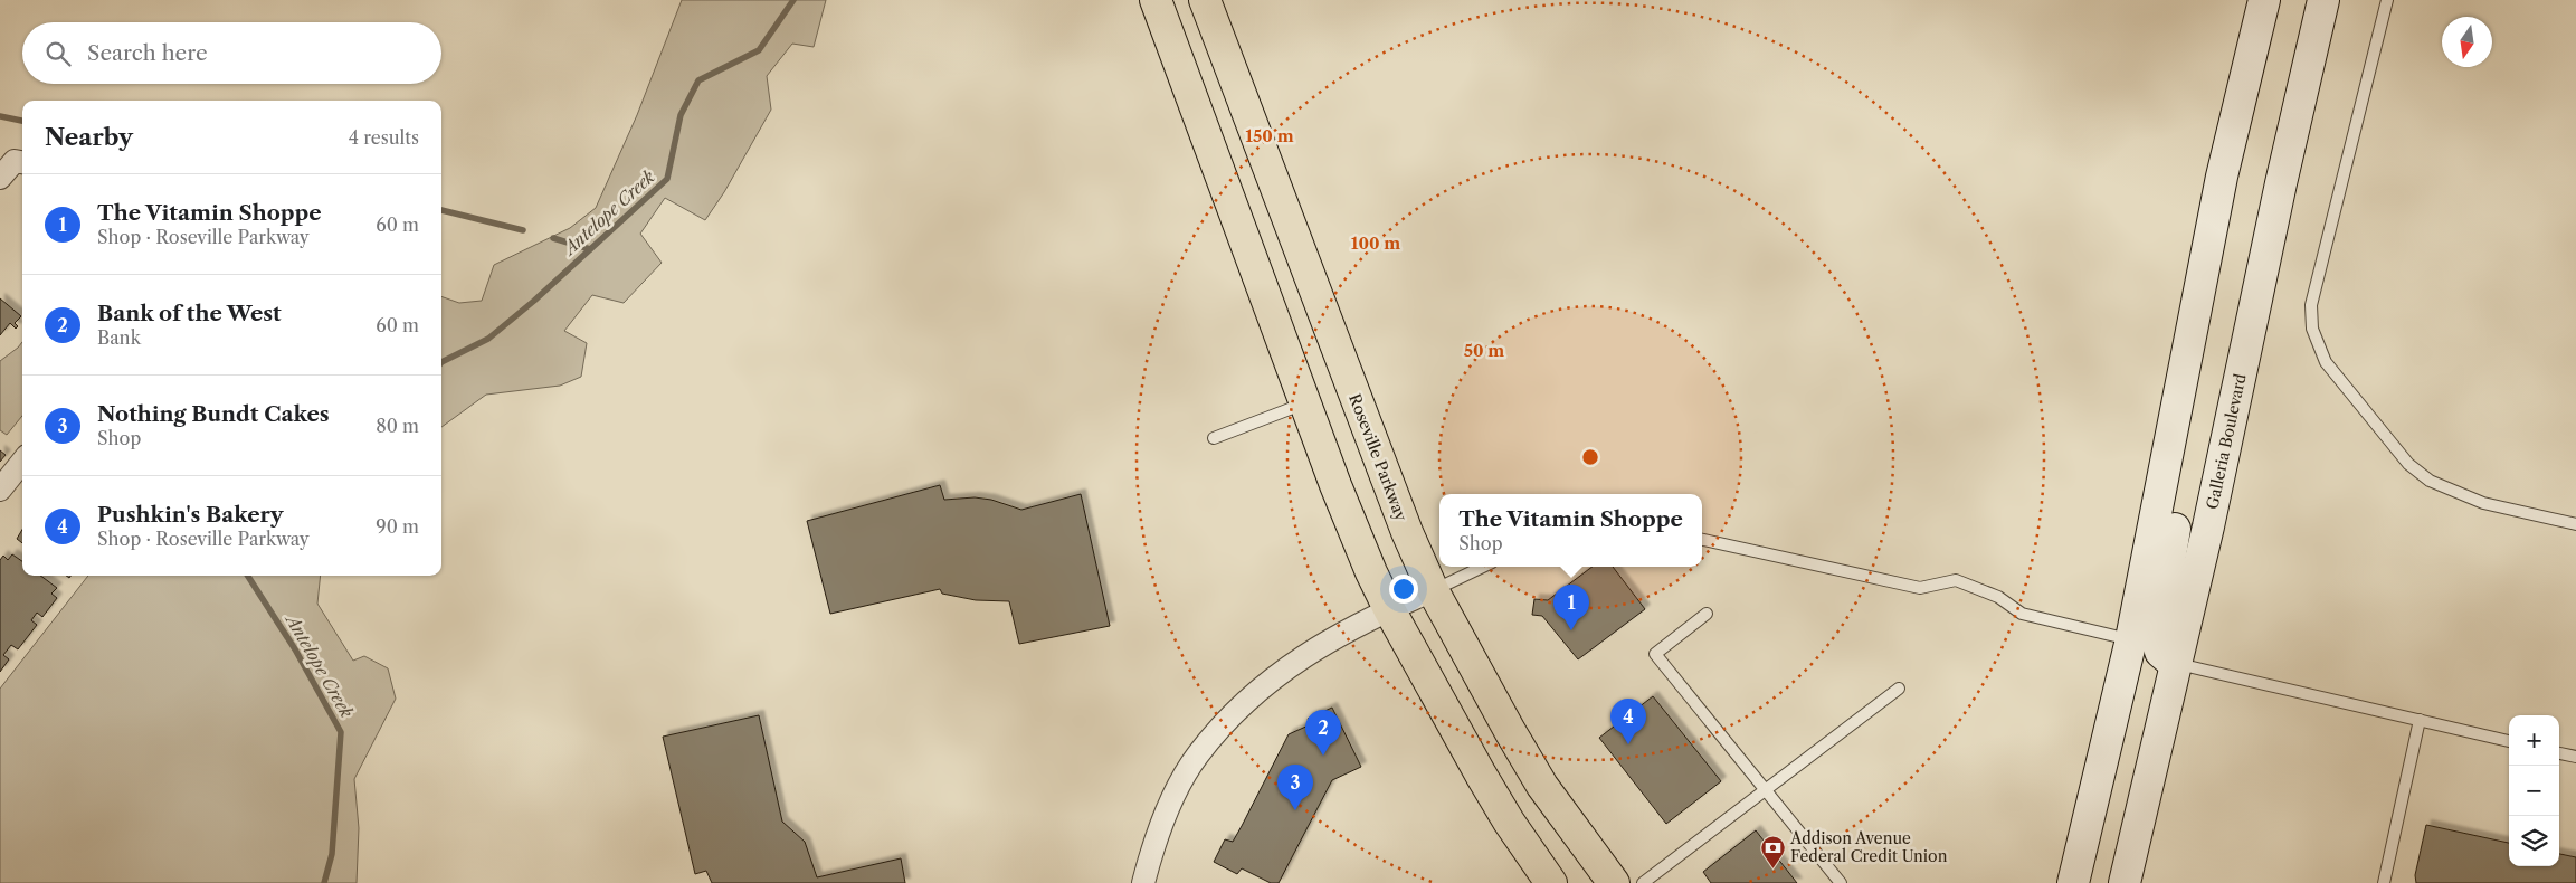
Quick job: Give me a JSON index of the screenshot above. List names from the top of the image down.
{
  "streets": {
    "main road": ["Galleria Boulevard", "Roseville Parkway"]
  },
  "water": ["Antelope Creek"],
  "places": {
    "bank": ["Addison Avenue Federal Credit Union"]
  },
  "north": "bottom",
  "page": {
    "search": "Search here",
    "heading": ["Nearby", "4 results"],
    "list": [
      {
        "mark": "1",
        "name": "The Vitamin Shoppe",
        "note": "Shop · Roseville Parkway",
        "value": "60 m"
      },
      {
        "mark": "2",
        "name": "Bank of the West",
        "note": "Bank",
        "value": "60 m"
      },
      {
        "mark": "3",
        "name": "Nothing Bundt Cakes",
        "note": "Shop",
        "value": "80 m"
      },
      {
        "mark": "4",
        "name": "Pushkin's Bakery",
        "note": "Shop · Roseville Parkway",
        "value": "90 m"
      }
    ],
    "popup": ["The Vitamin Shoppe", "Shop"],
    "pins": [
      "1",
      "4",
      "2",
      "3"
    ],
    "map_buttons": ["+", "−"]
  },
  "rings": ["150 m", "100 m", "50 m"]
}
